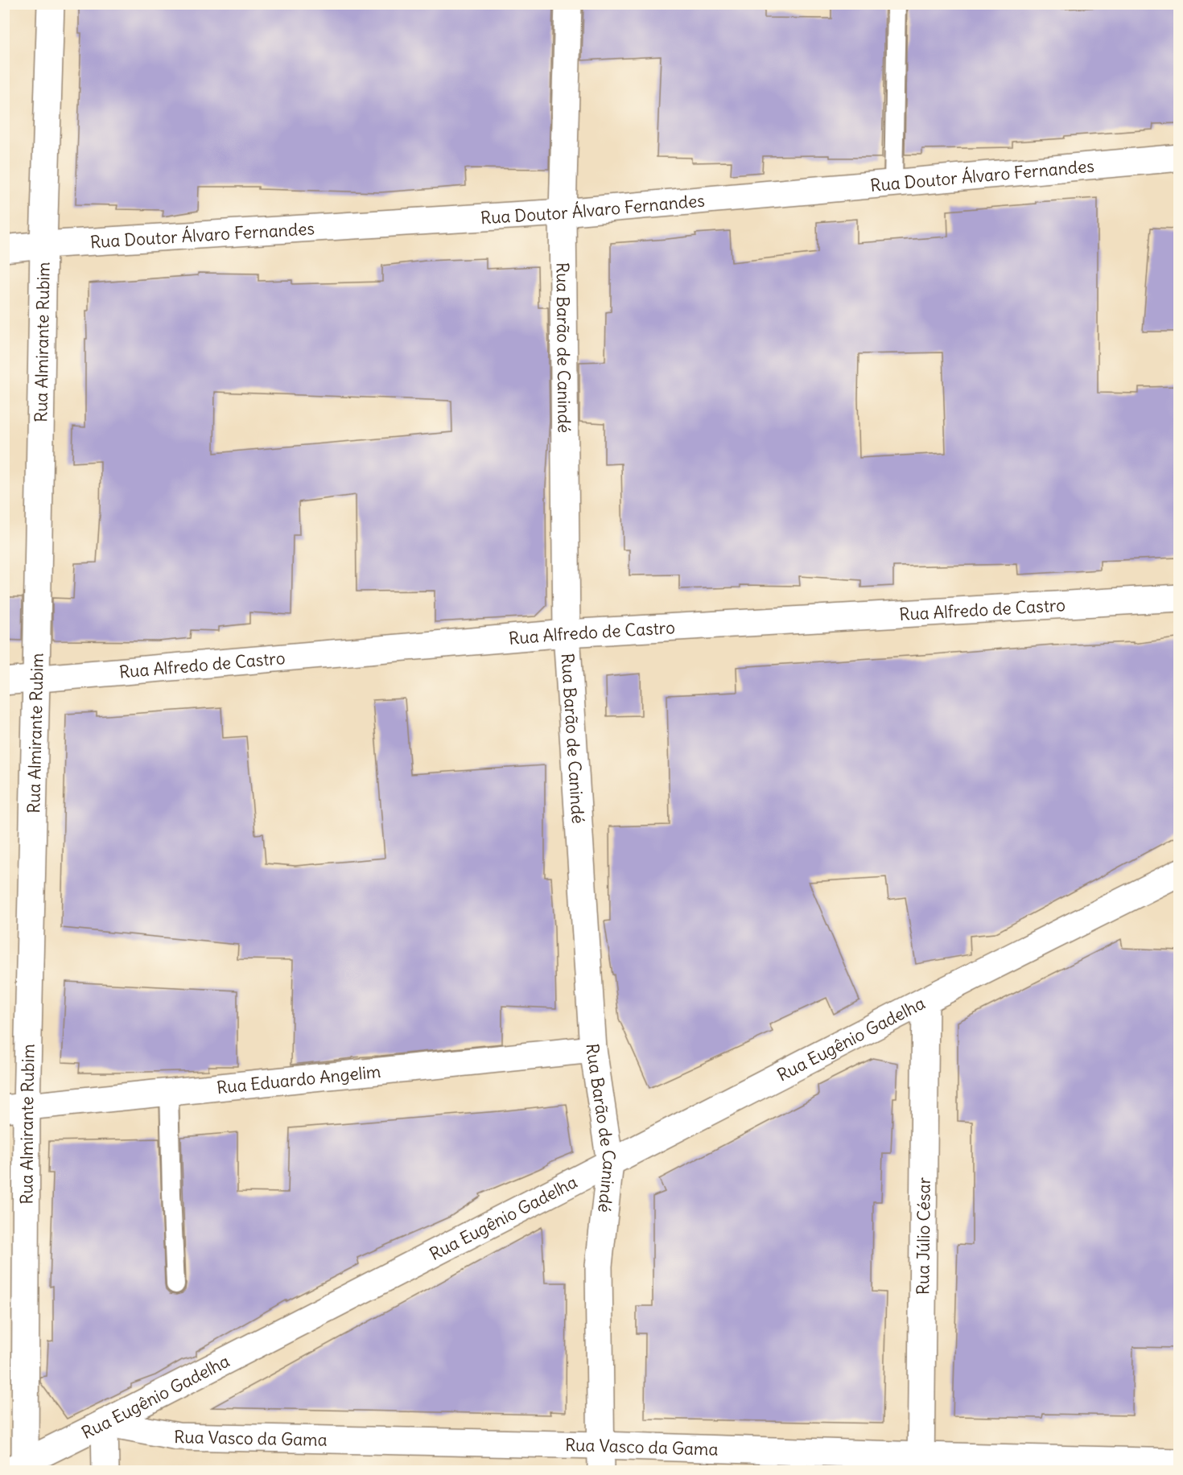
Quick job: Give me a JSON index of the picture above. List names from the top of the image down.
{
  "streets": {
    "street": [
      "Rua Doutor Álvaro Fernandes",
      "Rua Almirante Rubim",
      "Rua Barão de Canindé",
      "Rua Alfredo de Castro",
      "Rua Eugênio Gadelha",
      "Rua Eduardo Angelim",
      "Rua Júlio César",
      "Rua Vasco da Gama"
    ]
  },
  "crossings": [
    ["Rua Doutor Álvaro Fernandes", "Rua Almirante Rubim"],
    ["Rua Doutor Álvaro Fernandes", "Rua Barão de Canindé"],
    ["Rua Almirante Rubim", "Rua Alfredo de Castro"],
    ["Rua Almirante Rubim", "Rua Eugênio Gadelha"],
    ["Rua Almirante Rubim", "Rua Eduardo Angelim"],
    ["Rua Barão de Canindé", "Rua Alfredo de Castro"],
    ["Rua Barão de Canindé", "Rua Eugênio Gadelha"],
    ["Rua Barão de Canindé", "Rua Eduardo Angelim"],
    ["Rua Barão de Canindé", "Rua Vasco da Gama"],
    ["Rua Eugênio Gadelha", "Rua Júlio César"],
    ["Rua Eugênio Gadelha", "Rua Vasco da Gama"],
    ["Rua Júlio César", "Rua Vasco da Gama"]
  ]
}
